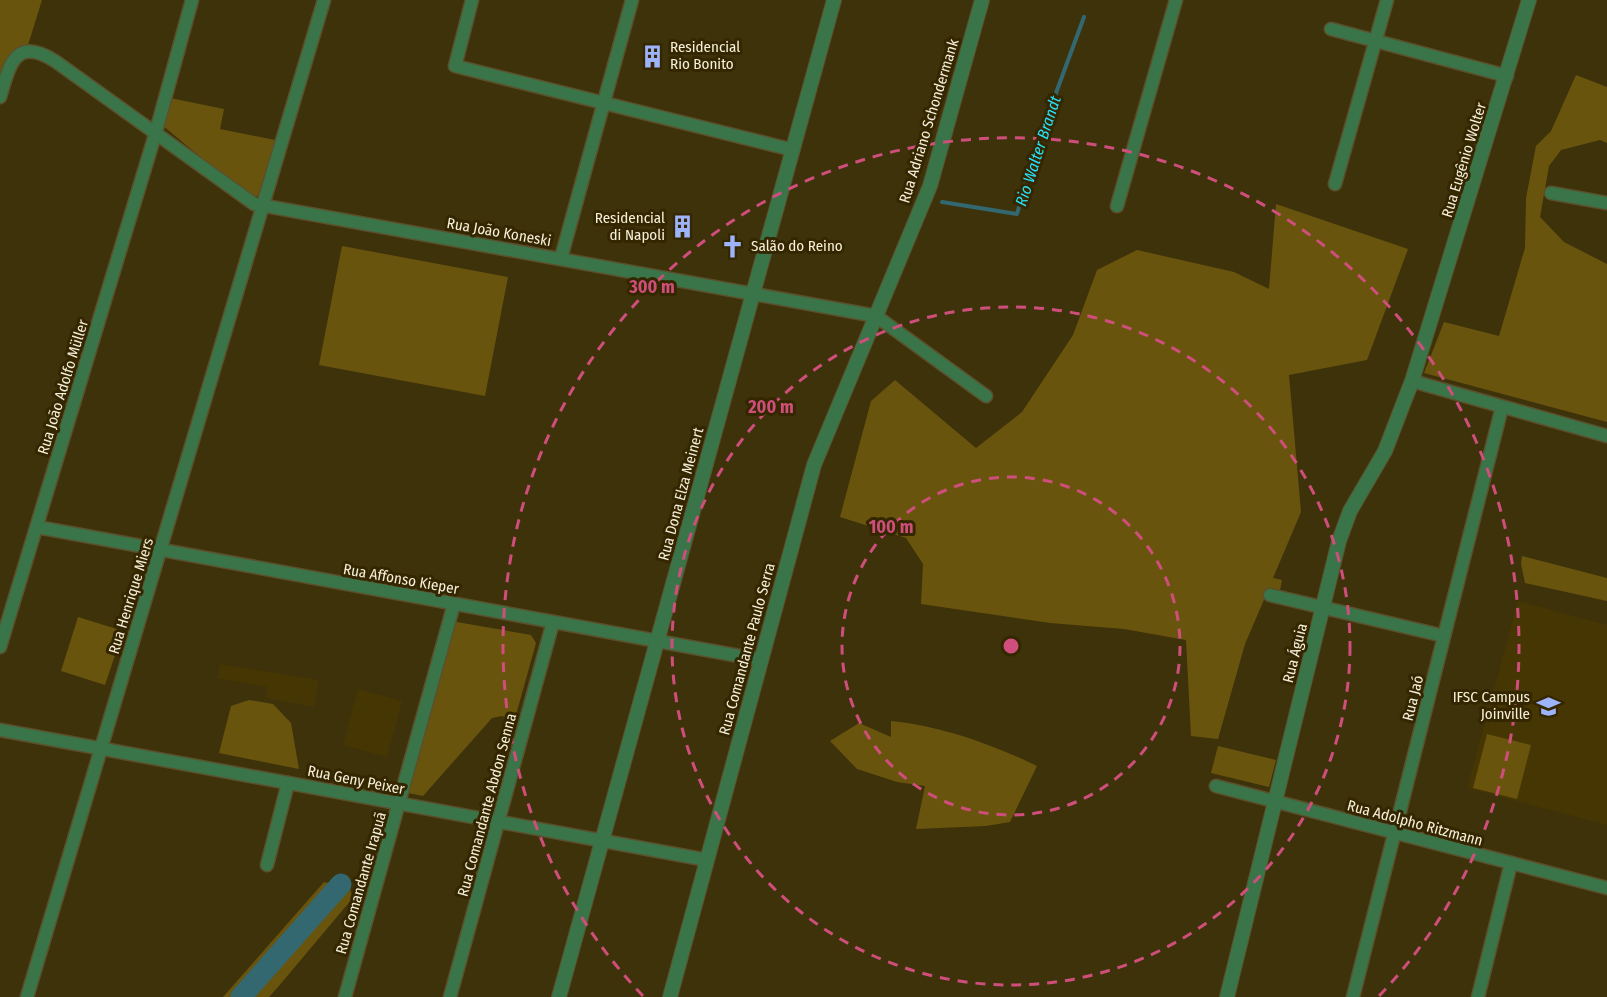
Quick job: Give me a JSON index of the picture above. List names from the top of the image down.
{
  "streets": {
    "street": [
      "Rua Adriano Schondermank",
      "Rua Eugênio Wolter",
      "Rua João Koneski",
      "Rua João Adolfo Müller",
      "Rua Dona Elza Meinert",
      "Rua Affonso Kieper",
      "Rua Henrique Miers",
      "Rua Comandante Paulo Serra",
      "Rua Águia",
      "Rua Jaó",
      "Rua Geny Peixer",
      "Rua Comandante Abdon Senna",
      "Rua Adolpho Ritzmann",
      "Rua Comandante Irapuã"
    ]
  },
  "crossings": [
    ["Rua Adriano Schondermank", "Rua João Koneski"],
    ["Rua Adriano Schondermank", "Rua Comandante Paulo Serra"],
    ["Rua Eugênio Wolter", "Rua Águia"],
    ["Rua João Koneski", "Rua João Adolfo Müller"],
    ["Rua João Koneski", "Rua Dona Elza Meinert"],
    ["Rua João Koneski", "Rua Henrique Miers"],
    ["Rua João Koneski", "Rua Comandante Paulo Serra"],
    ["Rua João Adolfo Müller", "Rua Affonso Kieper"],
    ["Rua Dona Elza Meinert", "Rua Affonso Kieper"],
    ["Rua Dona Elza Meinert", "Rua Geny Peixer"],
    ["Rua Affonso Kieper", "Rua Henrique Miers"],
    ["Rua Affonso Kieper", "Rua Comandante Paulo Serra"],
    ["Rua Affonso Kieper", "Rua Comandante Abdon Senna"],
    ["Rua Affonso Kieper", "Rua Comandante Irapuã"],
    ["Rua Henrique Miers", "Rua Geny Peixer"],
    ["Rua Comandante Paulo Serra", "Rua Geny Peixer"],
    ["Rua Águia", "Rua Adolpho Ritzmann"],
    ["Rua Jaó", "Rua Adolpho Ritzmann"],
    ["Rua Geny Peixer", "Rua Comandante Abdon Senna"],
    ["Rua Geny Peixer", "Rua Comandante Irapuã"]
  ],
  "water": ["Rio Walter Brandt"],
  "places": {
    "building": ["Residencial Rio Bonito", "Residencial di Napoli"],
    "church": ["Salão do Reino"],
    "school or university": ["IFSC Campus Joinville"]
  },
  "rings": ["300 m", "200 m", "100 m"]
}
